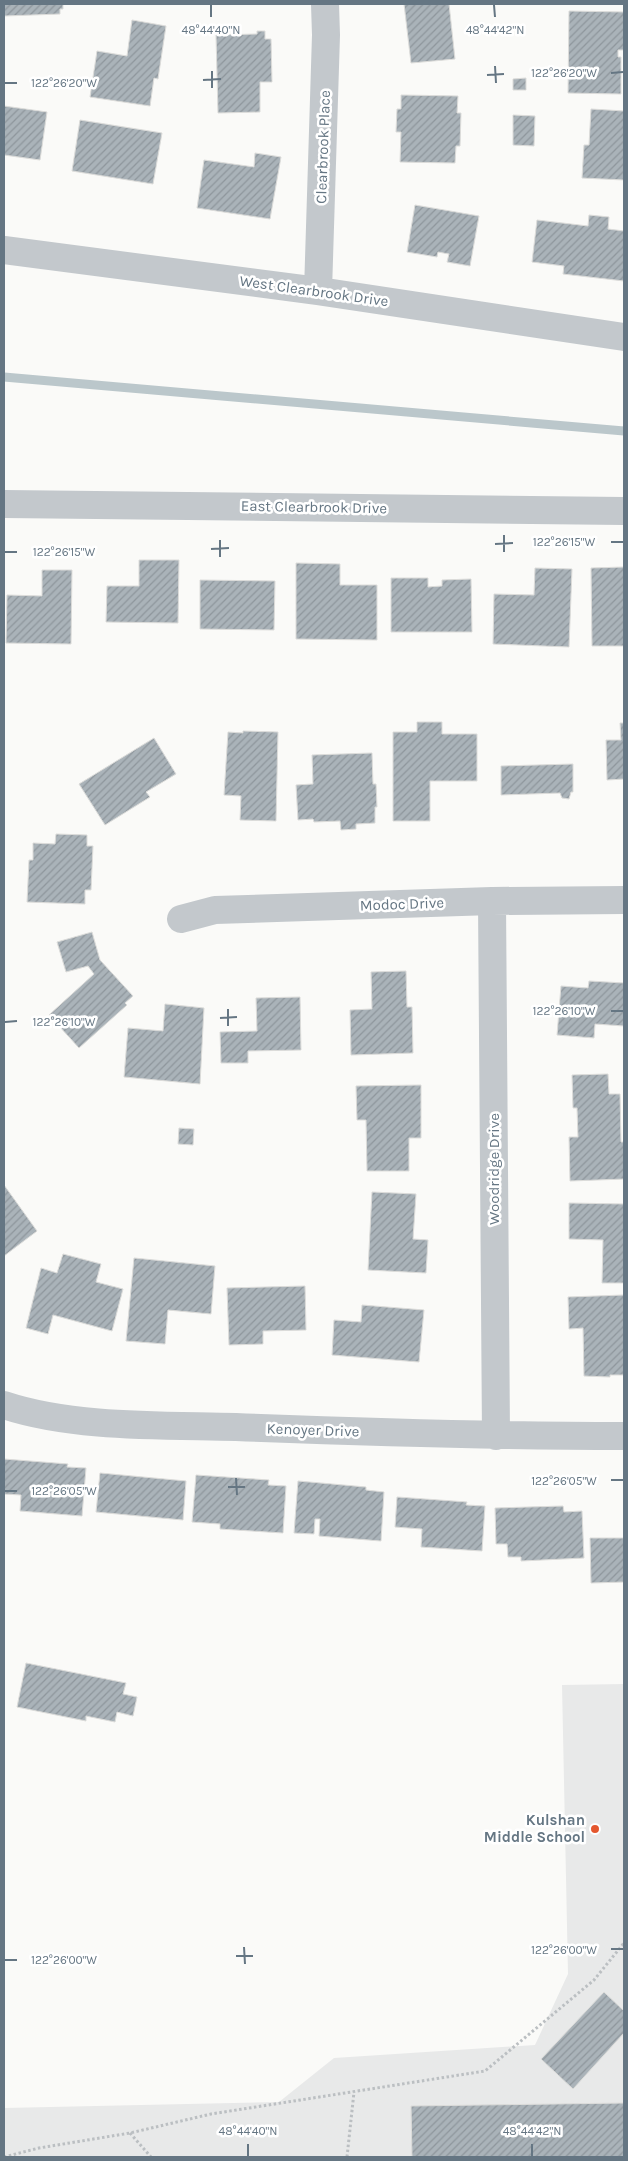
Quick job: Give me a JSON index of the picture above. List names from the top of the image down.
{
  "streets": {
    "street": [
      "Clearbrook Place",
      "West Clearbrook Drive",
      "East Clearbrook Drive",
      "Modoc Drive",
      "Woodridge Drive",
      "Kenoyer Drive"
    ]
  },
  "crossings": [
    ["Clearbrook Place", "West Clearbrook Drive"],
    ["Modoc Drive", "Woodridge Drive"],
    ["Woodridge Drive", "Kenoyer Drive"]
  ],
  "places": ["Kulshan Middle School"],
  "coordinates": [
    "48°44'40\"N",
    "48°44'42\"N",
    "122°26'20\"W",
    "122°26'15\"W",
    "122°26'10\"W",
    "122°26'05\"W",
    "122°26'00\"W"
  ]
}
